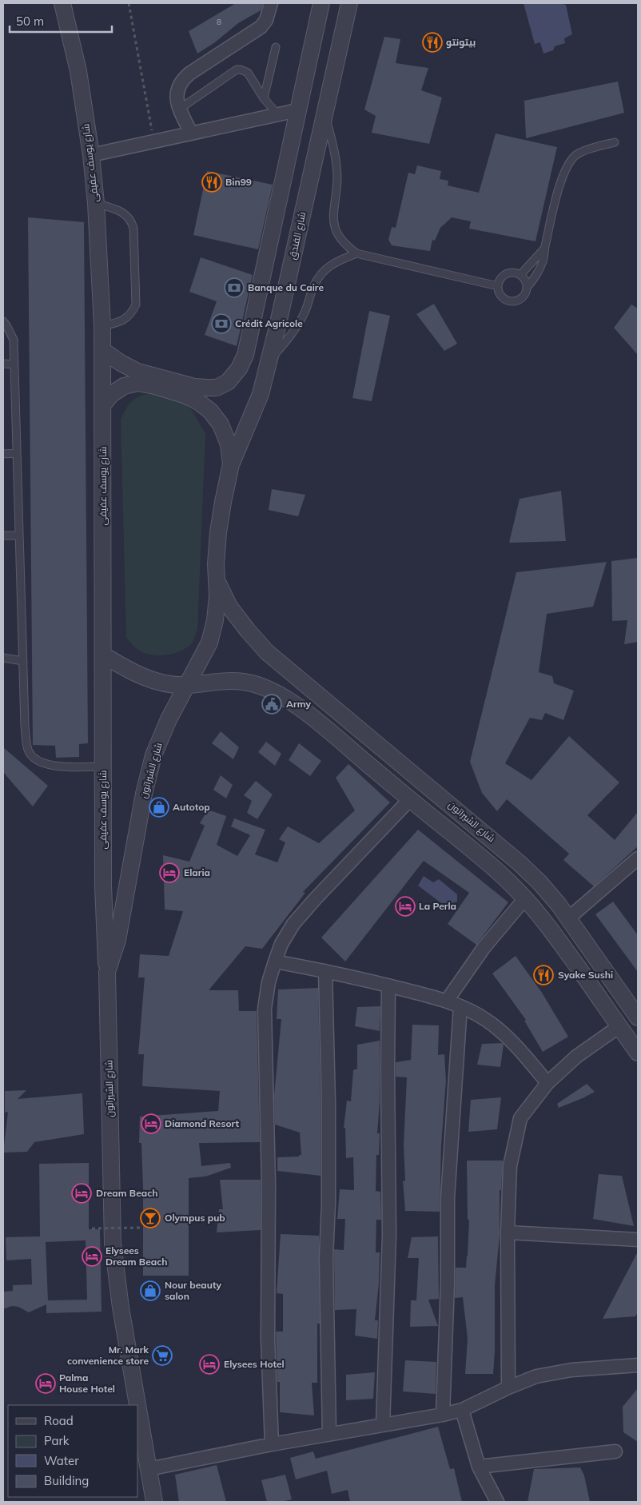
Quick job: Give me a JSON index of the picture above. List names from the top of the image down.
{
  "streets": {
    "street": ["شارع يوسف عفيفى", "شارع الفندق", "شارع الشيراتون"]
  },
  "crossings": [
    ["شارع يوسف عفيفى", "شارع الشيراتون"],
    ["شارع الفندق", "شارع الشيراتون"]
  ],
  "places": {
    "restaurant": ["بيتونتو", "Bin99", "Syake Sushi"],
    "bank": ["Banque du Caire", "Crédit Agricole"],
    "public building": ["Army"],
    "shop": ["Autotop", "Nour beauty salon"],
    "hotel": [
      "Elaria",
      "La Perla",
      "Diamond Resort",
      "Dream Beach",
      "Elysees Dream Beach",
      "Elysees Hotel",
      "Palma House Hotel"
    ],
    "bar": ["Olympus pub"],
    "supermarket": ["Mr. Mark convenience store"]
  },
  "house_numbers": ["8"],
  "legend": [
    "Road",
    "Park",
    "Water",
    "Building"
  ],
  "scale_bar": "50 m"
}
